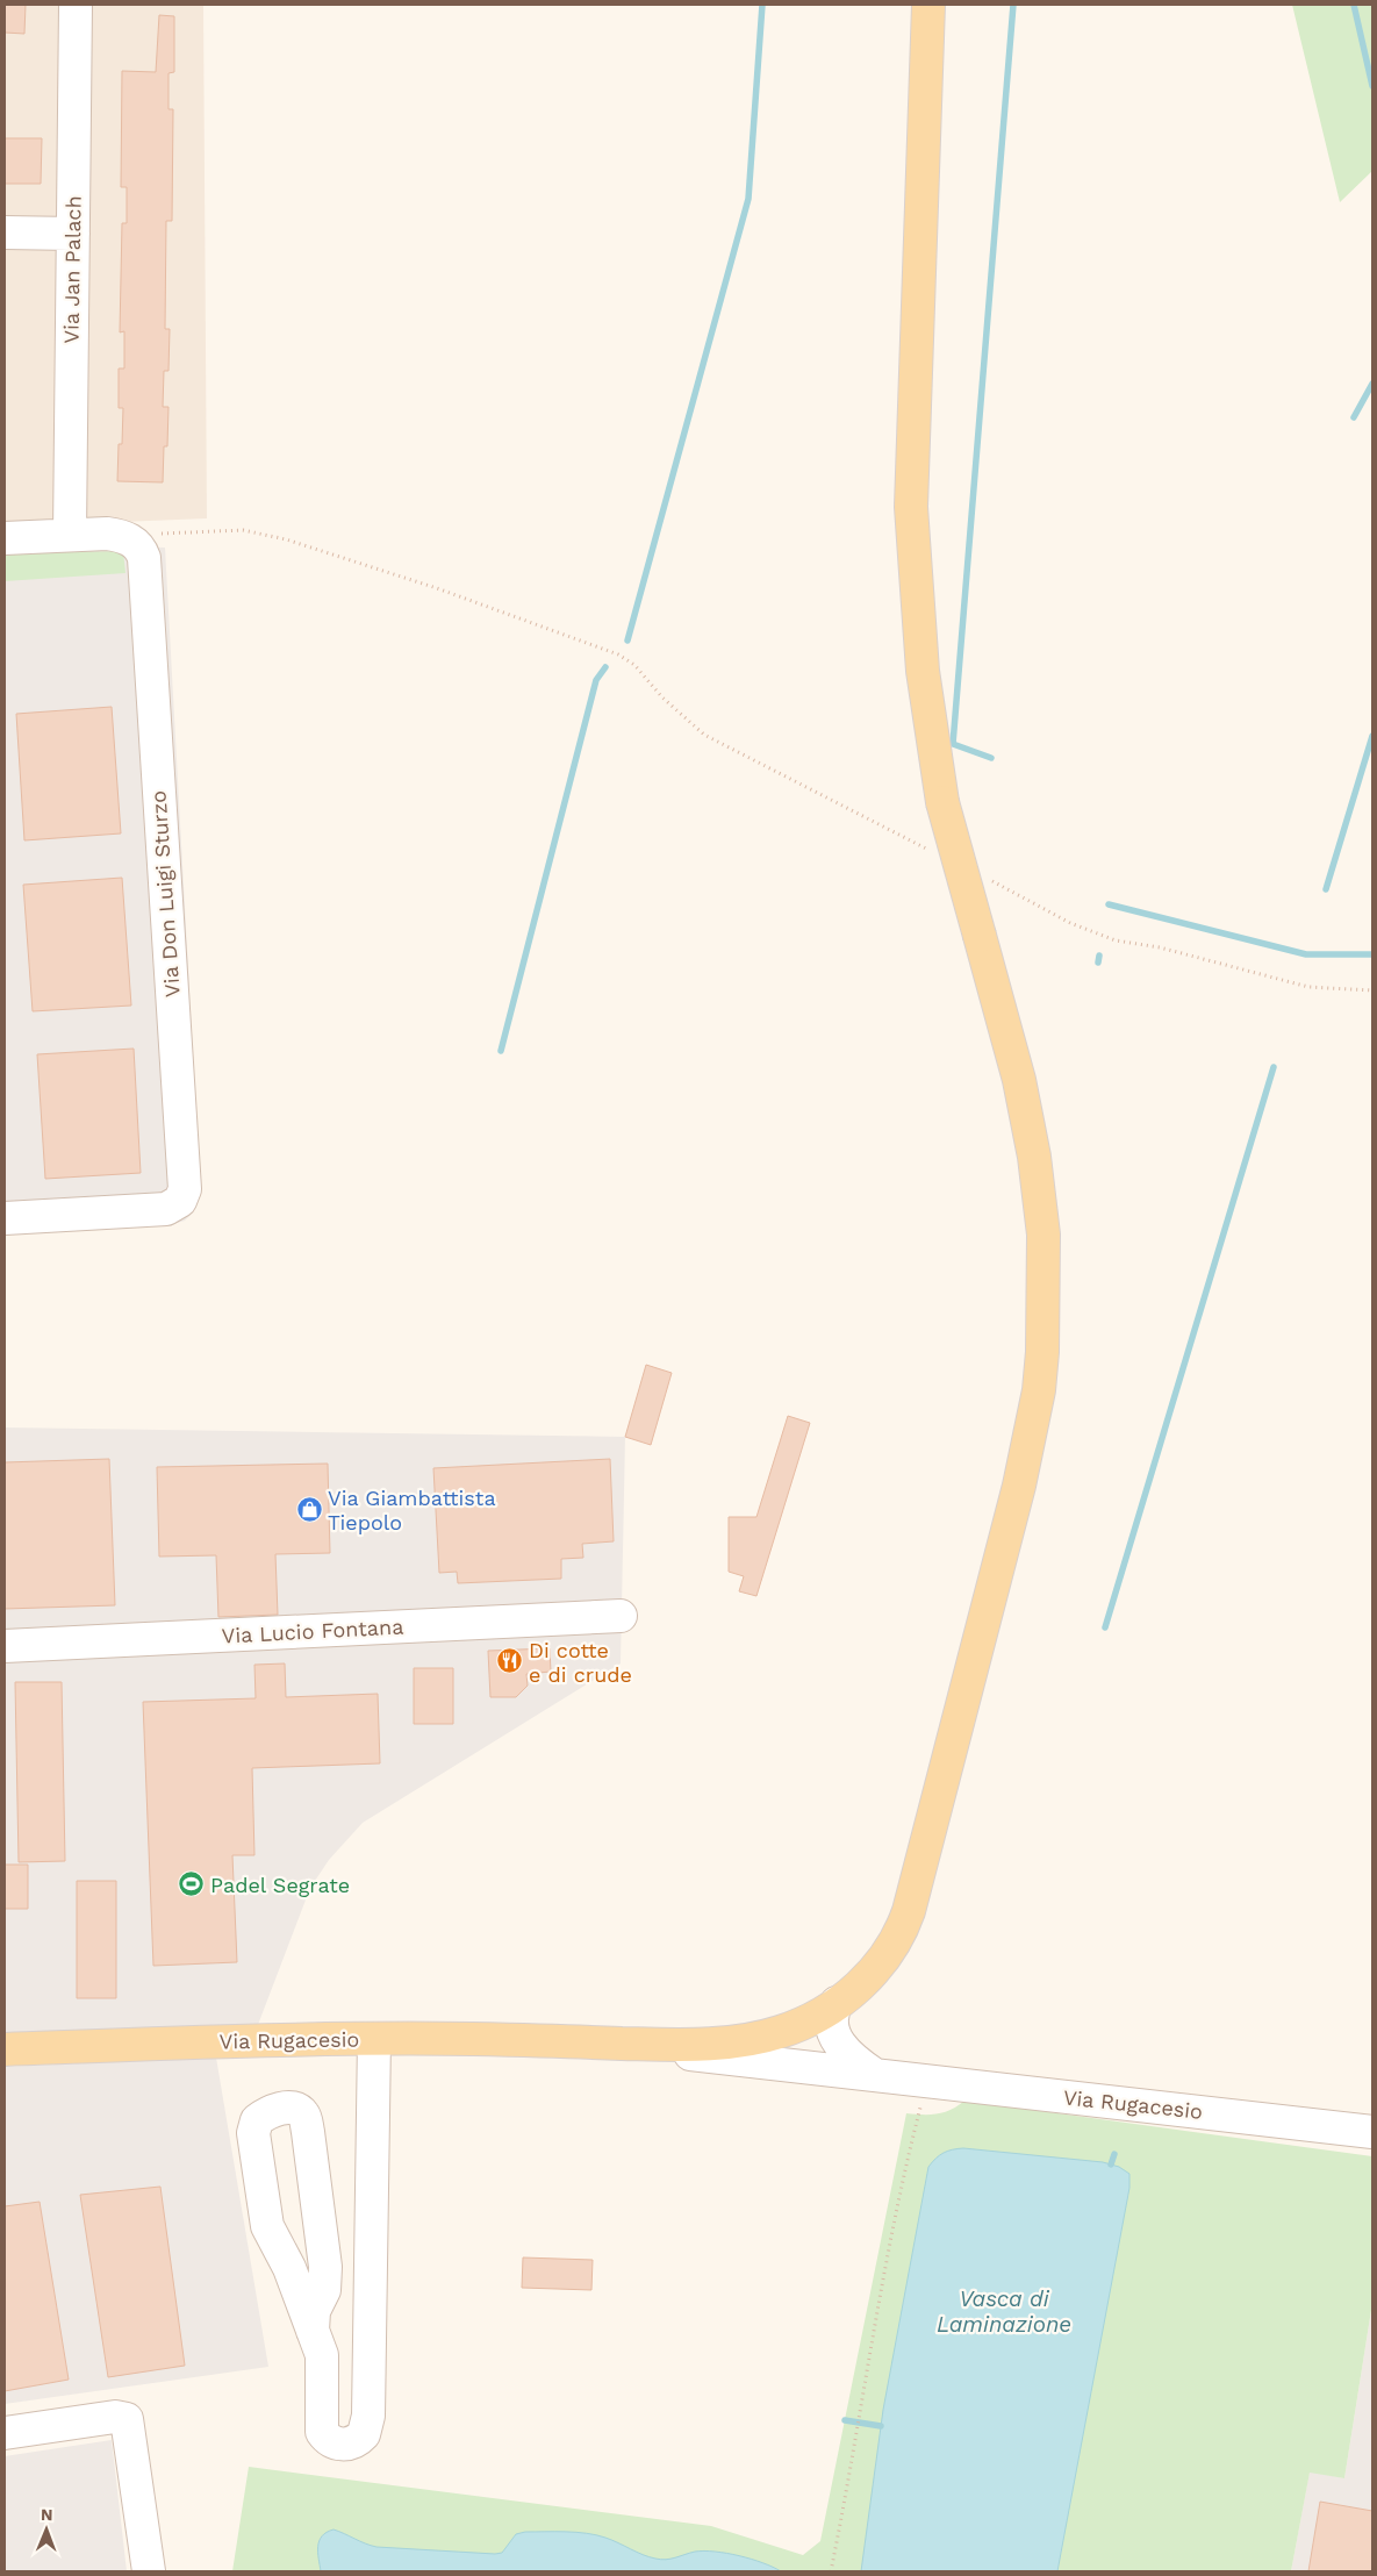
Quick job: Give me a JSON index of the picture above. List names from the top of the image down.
{
  "streets": {
    "main road": ["Via Rugacesio"],
    "street": ["Via Jan Palach", "Via Don Luigi Sturzo", "Via Lucio Fontana"]
  },
  "water": ["Vasca di Laminazione"],
  "places": {
    "shop": ["Via Giambattista Tiepolo"],
    "restaurant": ["Di cotte e di crude"],
    "sports": ["Padel Segrate"]
  },
  "north": "top"
}
